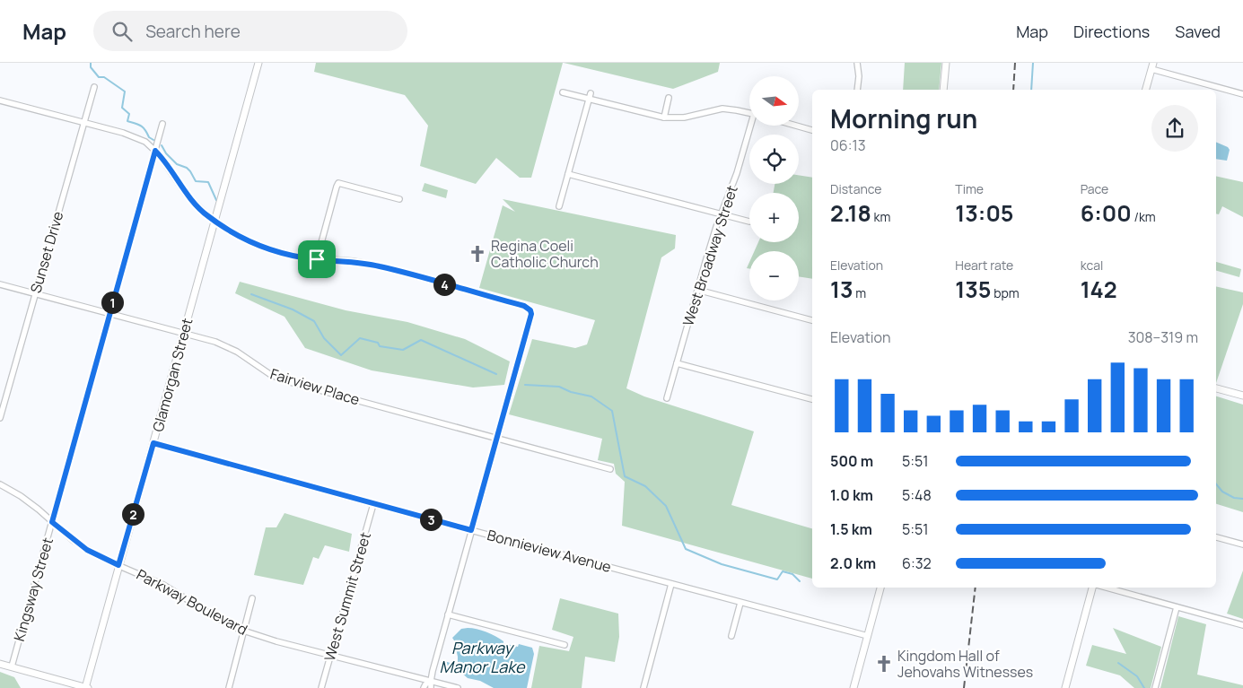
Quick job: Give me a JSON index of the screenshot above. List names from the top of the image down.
{
  "streets": {
    "street": [
      "Sunset Drive",
      "West Broadway Street",
      "Glamorgan Street",
      "Fairview Place",
      "Bonnieview Avenue",
      "Kingsway Street",
      "West Summit Street",
      "Parkway Boulevard"
    ]
  },
  "crossings": [
    ["Sunset Drive", "Fairview Place"],
    ["Glamorgan Street", "Fairview Place"],
    ["Glamorgan Street", "Bonnieview Avenue"],
    ["Glamorgan Street", "Parkway Boulevard"],
    ["Fairview Place", "Kingsway Street"],
    ["Bonnieview Avenue", "West Summit Street"],
    ["Kingsway Street", "Parkway Boulevard"],
    ["West Summit Street", "Parkway Boulevard"]
  ],
  "water": ["Parkway Manor Lake"],
  "places": {
    "church": ["Regina Coeli Catholic Church", "Kingdom Hall of Jehovahs Witnesses"]
  },
  "north": "right",
  "page": {
    "header": "Map",
    "search": "Search here",
    "nav": ["Map", "Directions", "Saved"],
    "map_buttons": ["+", "−"],
    "heading": ["Morning run", "06:13"],
    "stats": [
      ["Distance", "2.18 km"],
      ["Time", "13:05"],
      ["Pace", "6:00 /km"],
      ["Elevation", "13 m"],
      ["Heart rate", "135 bpm"],
      ["kcal", "142"]
    ],
    "pins": [
      "4",
      "1",
      "2",
      "3"
    ],
    "chart": ["Elevation", "308–319 m"],
    "list": [
      {
        "name": "500 m",
        "note": "5:51"
      },
      {
        "name": "1.0 km",
        "note": "5:48"
      },
      {
        "name": "1.5 km",
        "note": "5:51"
      },
      {
        "name": "2.0 km",
        "note": "6:32"
      }
    ]
  }
}
